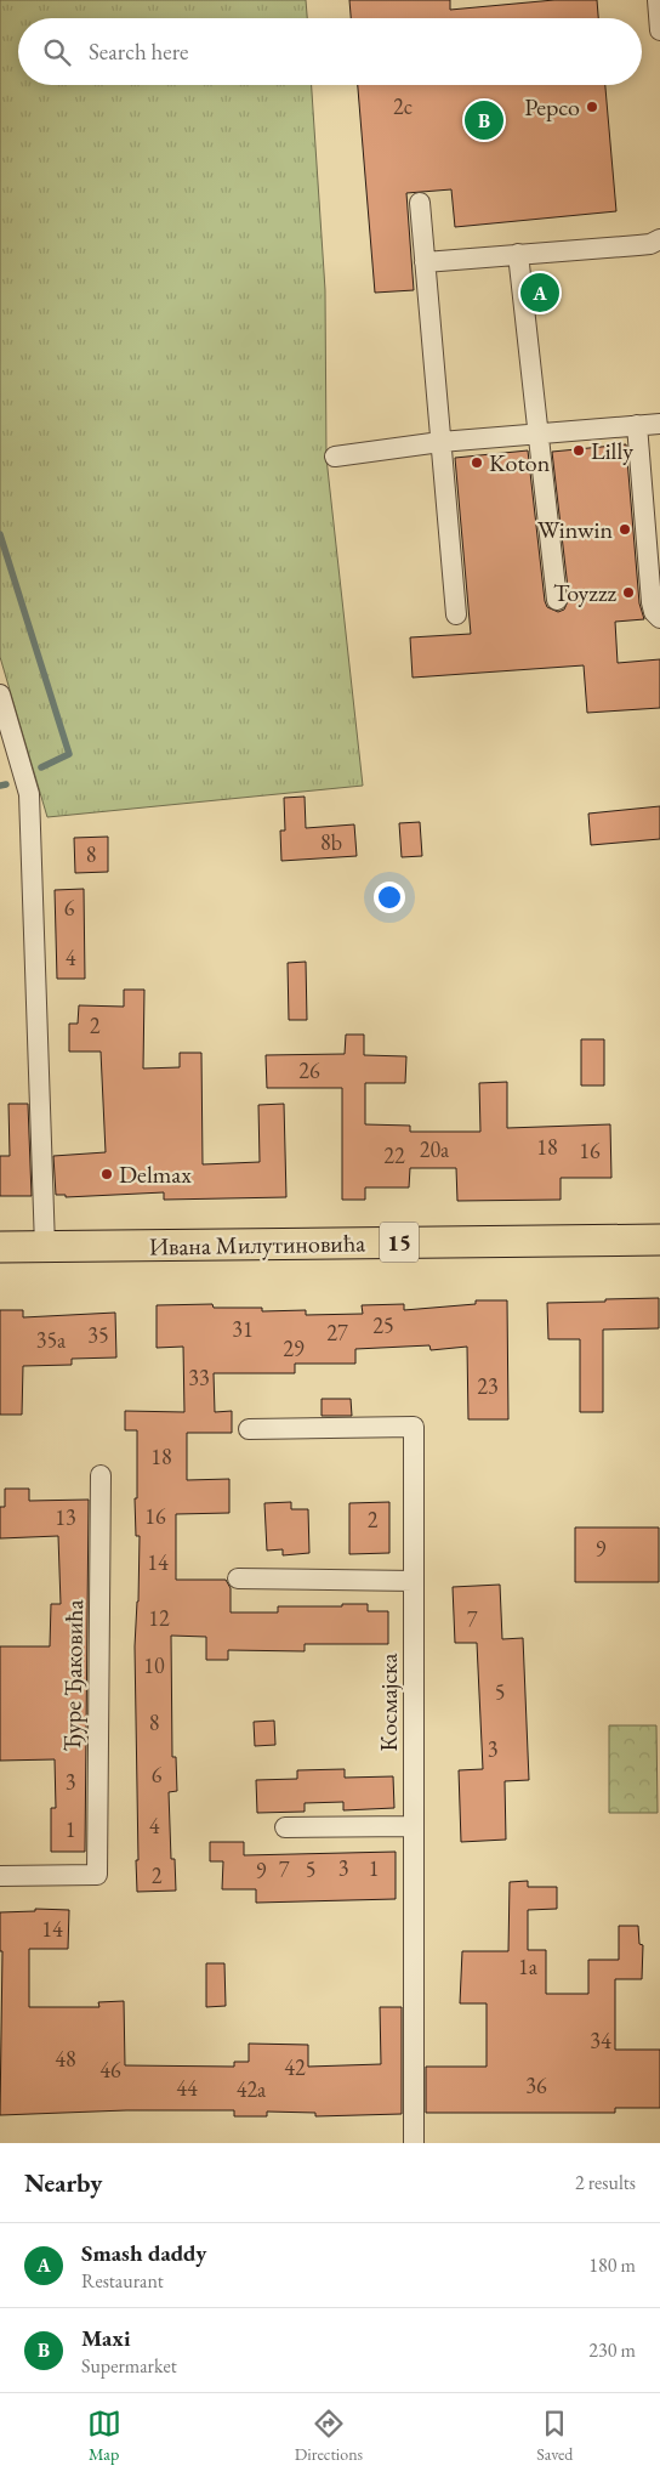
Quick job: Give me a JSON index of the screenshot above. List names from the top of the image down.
{
  "streets": {
    "main road": ["15", "Ивана Милутиновића"],
    "street": ["Ђуре Ђаковића", "Космајска"]
  },
  "places": [
    "Pepco",
    "Lilly",
    "Koton",
    "Winwin",
    "Toyzzz",
    "Delmax"
  ],
  "house_numbers": [
    "2c",
    "8b",
    "8",
    "6",
    "4",
    "2",
    "26",
    "18",
    "20a",
    "16",
    "22",
    "25",
    "31",
    "27",
    "35",
    "35a",
    "29",
    "33",
    "23",
    "18",
    "16",
    "13",
    "2",
    "9",
    "14",
    "12",
    "7",
    "10",
    "5",
    "8",
    "3",
    "6",
    "3",
    "4",
    "1",
    "3",
    "1",
    "7",
    "5",
    "9",
    "2",
    "14",
    "1a",
    "34",
    "48",
    "42",
    "46",
    "36",
    "44",
    "42a"
  ],
  "page": {
    "search": "Search here",
    "pins": ["B", "A"],
    "heading": ["Nearby", "2 results"],
    "list": [
      {
        "mark": "A",
        "name": "Smash daddy",
        "note": "Restaurant",
        "value": "180 m"
      },
      {
        "mark": "B",
        "name": "Maxi",
        "note": "Supermarket",
        "value": "230 m"
      }
    ],
    "nav": ["Map", "Directions", "Saved"]
  }
}
